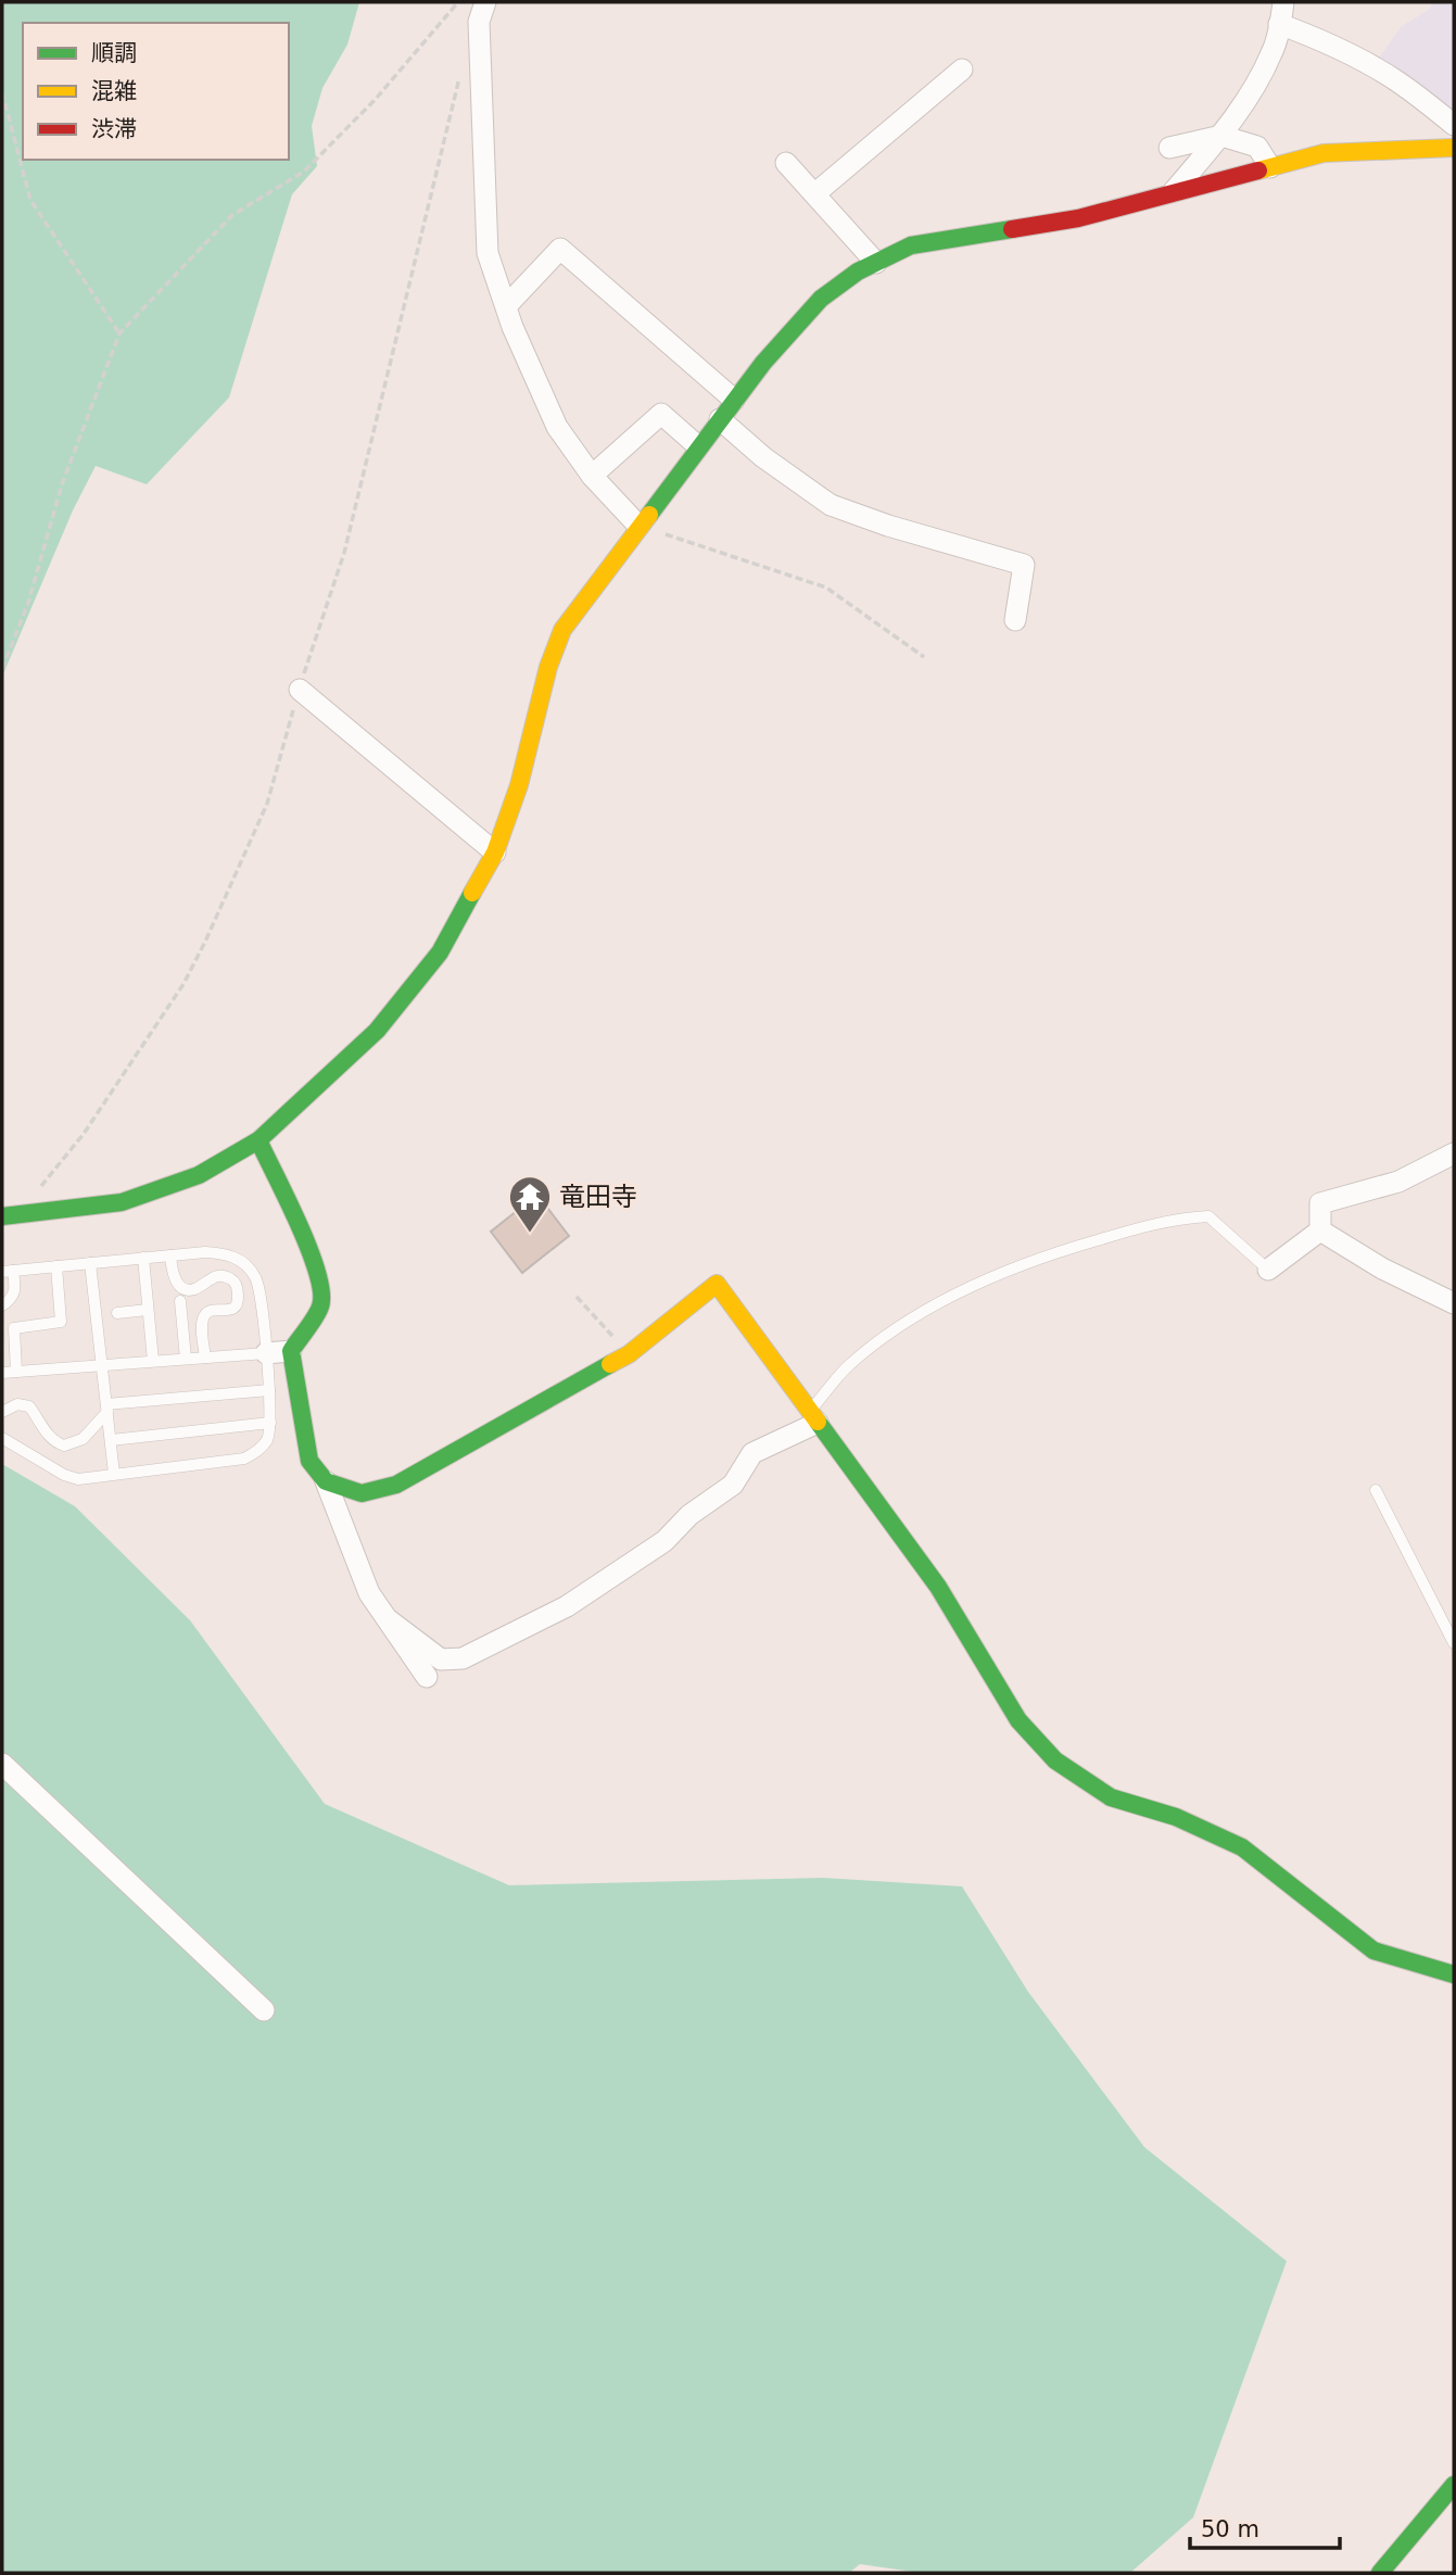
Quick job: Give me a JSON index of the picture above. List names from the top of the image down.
{
  "places": {
    "temple": ["竜田寺"]
  },
  "legend": ["順調", "混雑", "渋滞"],
  "scale_bar": "50 m"
}
